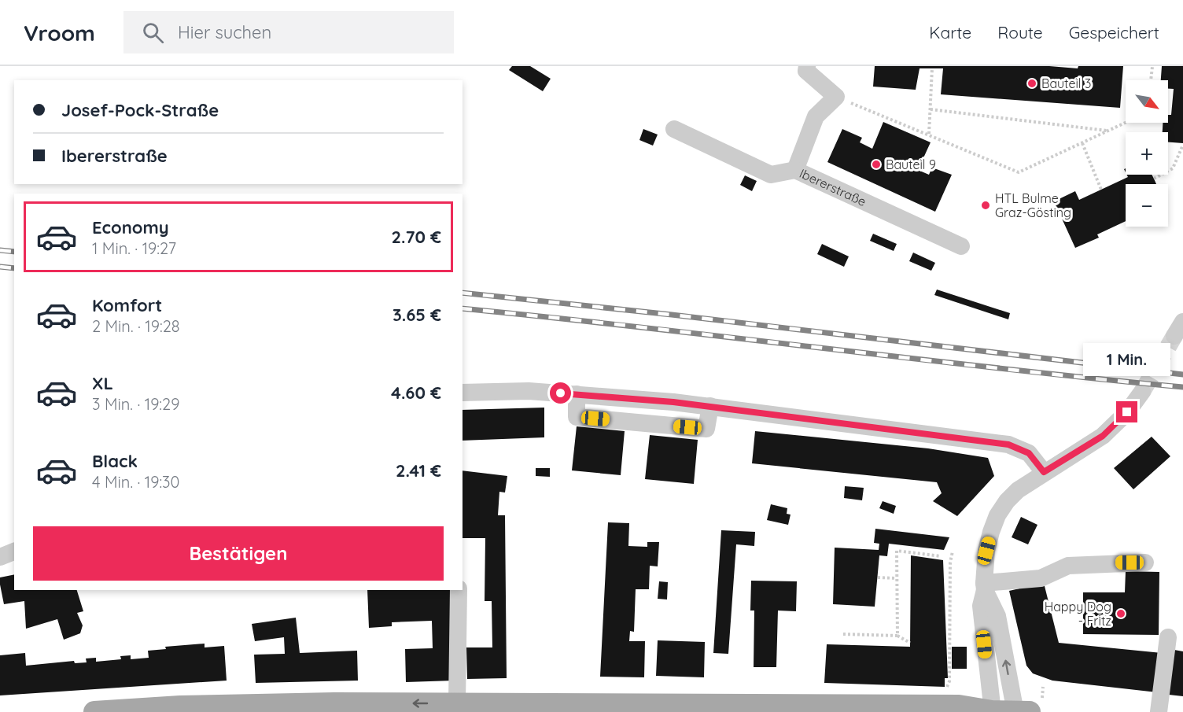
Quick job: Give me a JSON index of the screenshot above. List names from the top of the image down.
{
  "streets": {
    "street": ["Ibererstraße"]
  },
  "places": [
    "Bauteil 3",
    "Bauteil 9",
    "HTL Bulme Graz-Gösting",
    "Happy Dog - Fritz"
  ],
  "north": "bottom right",
  "page": {
    "header": "Vroom",
    "search": "Hier suchen",
    "nav": ["Karte", "Route", "Gespeichert"],
    "map_buttons": ["+", "−"],
    "banner": ["Josef-Pock-Straße", "Ibererstraße"],
    "list": [
      {
        "name": "Economy",
        "note": "1 Min. · 19:27",
        "value": "2.70 €"
      },
      {
        "name": "Komfort",
        "note": "2 Min. · 19:28",
        "value": "3.65 €"
      },
      {
        "name": "XL",
        "note": "3 Min. · 19:29",
        "value": "4.60 €"
      },
      {
        "name": "Black",
        "note": "4 Min. · 19:30",
        "value": "2.41 €"
      }
    ],
    "bubble": "1 Min.",
    "buttons": "Bestätigen"
  }
}
